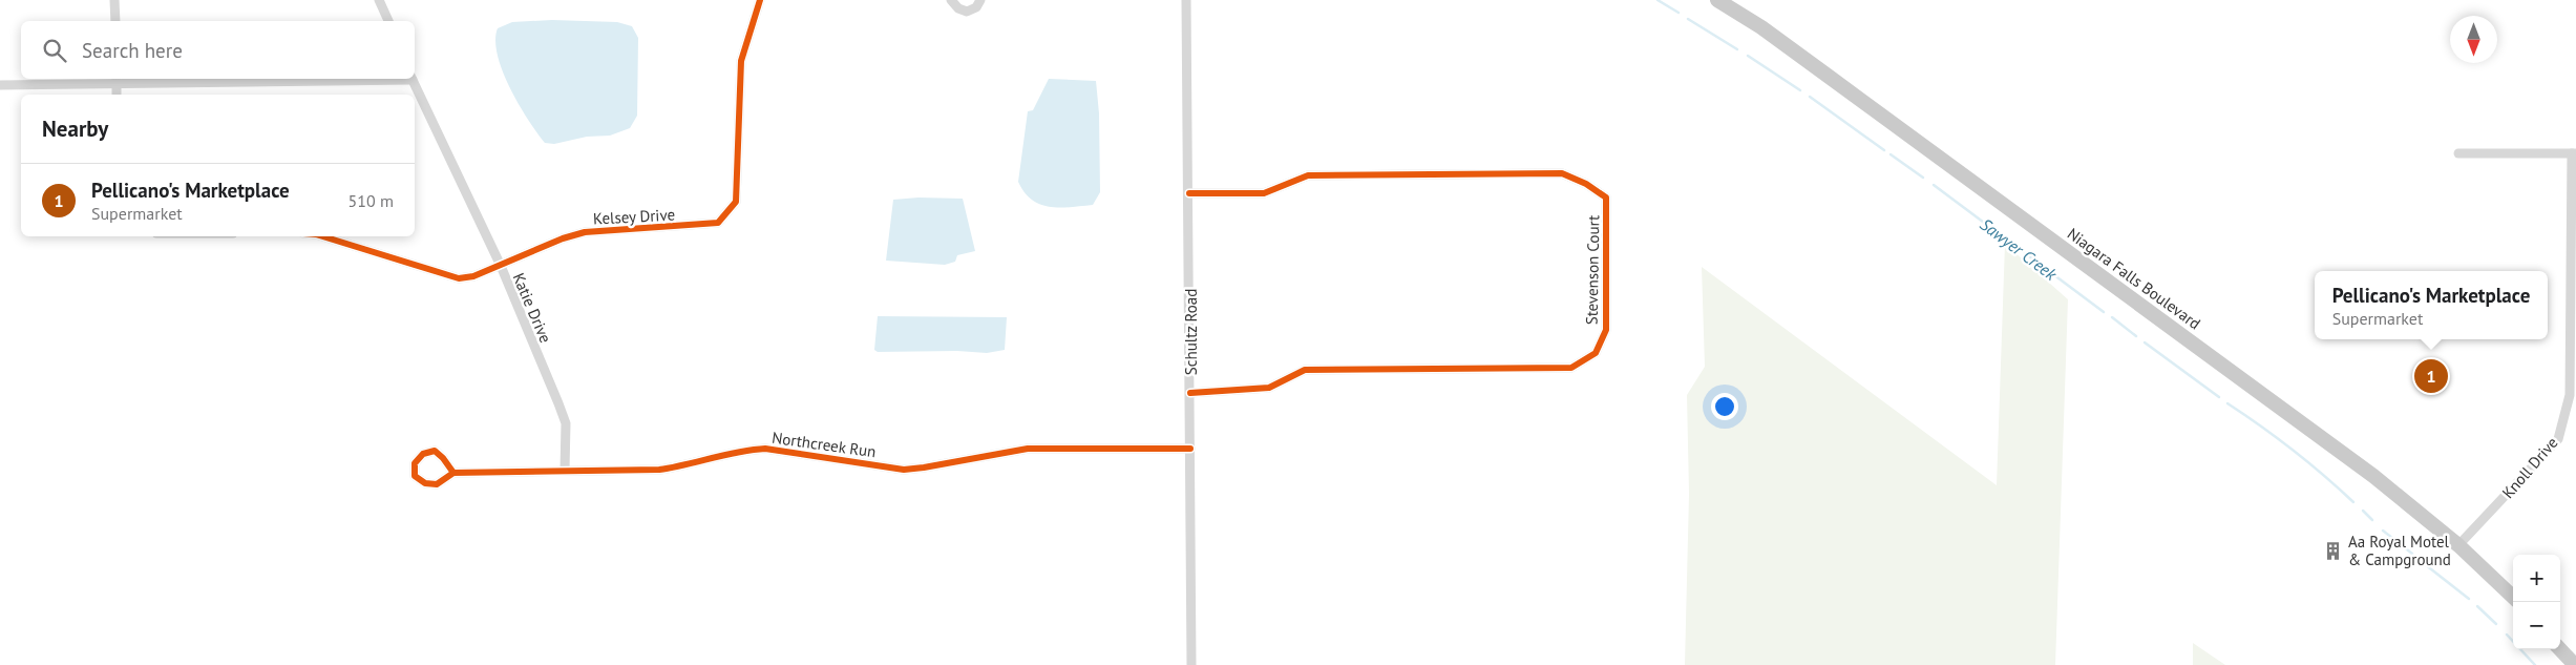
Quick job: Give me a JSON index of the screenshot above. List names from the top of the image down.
{
  "streets": {
    "main road": ["Niagara Falls Boulevard"],
    "street": [
      "Kelsey Drive",
      "Stevenson Court",
      "Katie Drive",
      "Schultz Road",
      "Northcreek Run",
      "Knoll Drive"
    ]
  },
  "crossings": [
    ["Kelsey Drive", "Katie Drive"],
    ["Stevenson Court", "Schultz Road"],
    ["Niagara Falls Boulevard", "Knoll Drive"],
    ["Katie Drive", "Northcreek Run"],
    ["Schultz Road", "Northcreek Run"]
  ],
  "water": ["Sawyer Creek"],
  "places": {
    "building": ["Aa Royal Motel & Campground"]
  },
  "north": "bottom",
  "page": {
    "search": "Search here",
    "heading": "Nearby",
    "list": [
      {
        "mark": "1",
        "name": "Pellicano's Marketplace",
        "note": "Supermarket",
        "value": "510 m"
      }
    ],
    "popup": ["Pellicano's Marketplace", "Supermarket"],
    "pins": "1",
    "map_buttons": ["+", "−"]
  }
}
